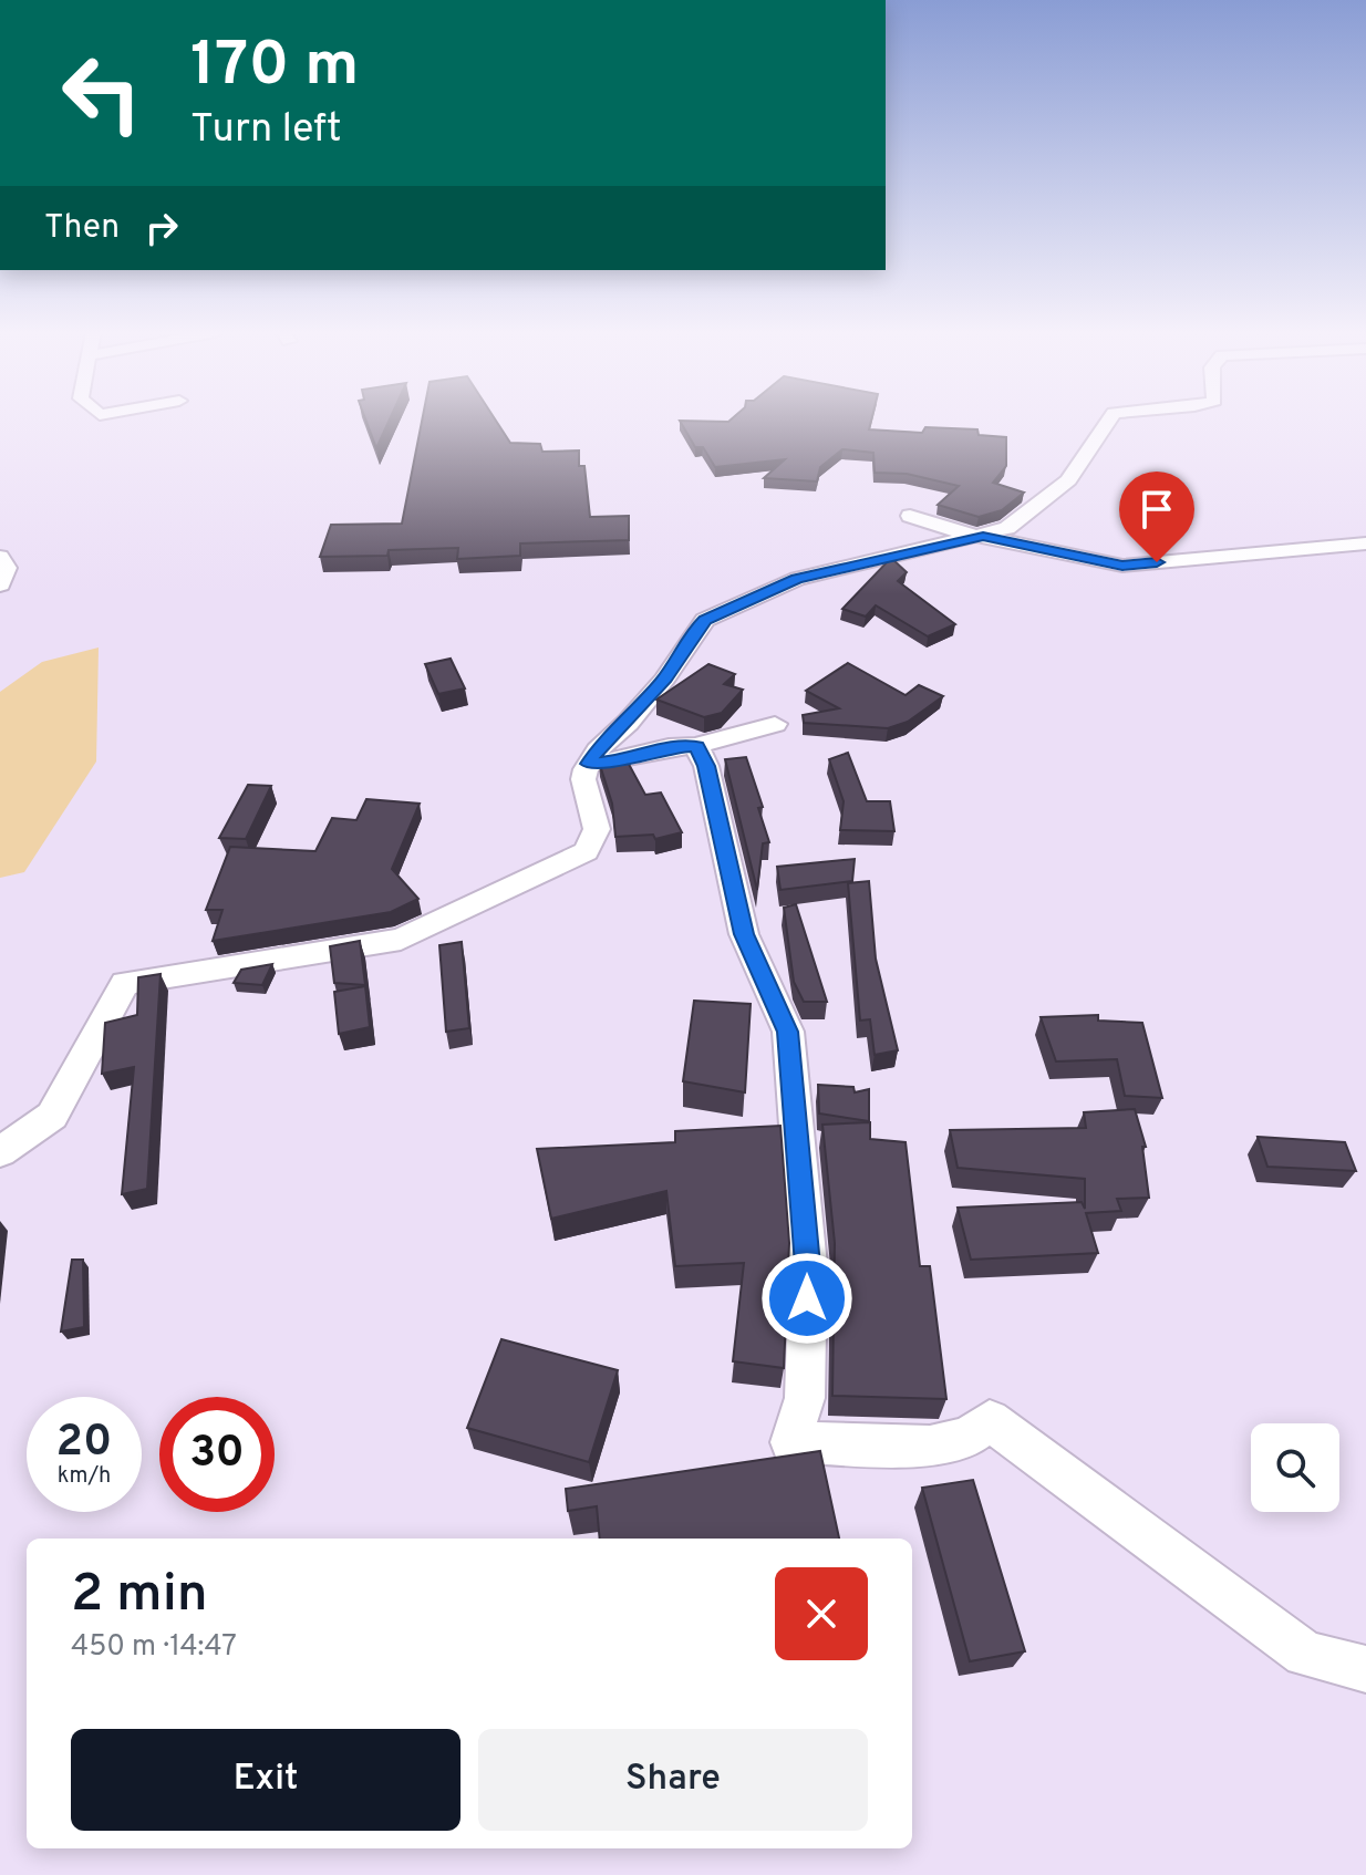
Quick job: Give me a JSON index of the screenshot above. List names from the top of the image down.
{
  "page": {
    "turn": ["170 m", "Turn left"],
    "then": "Then",
    "speed": "20 km/h",
    "limit": "30",
    "heading": ["2 min", "450 m · 14:47"],
    "buttons": ["Exit", "Share"]
  }
}
